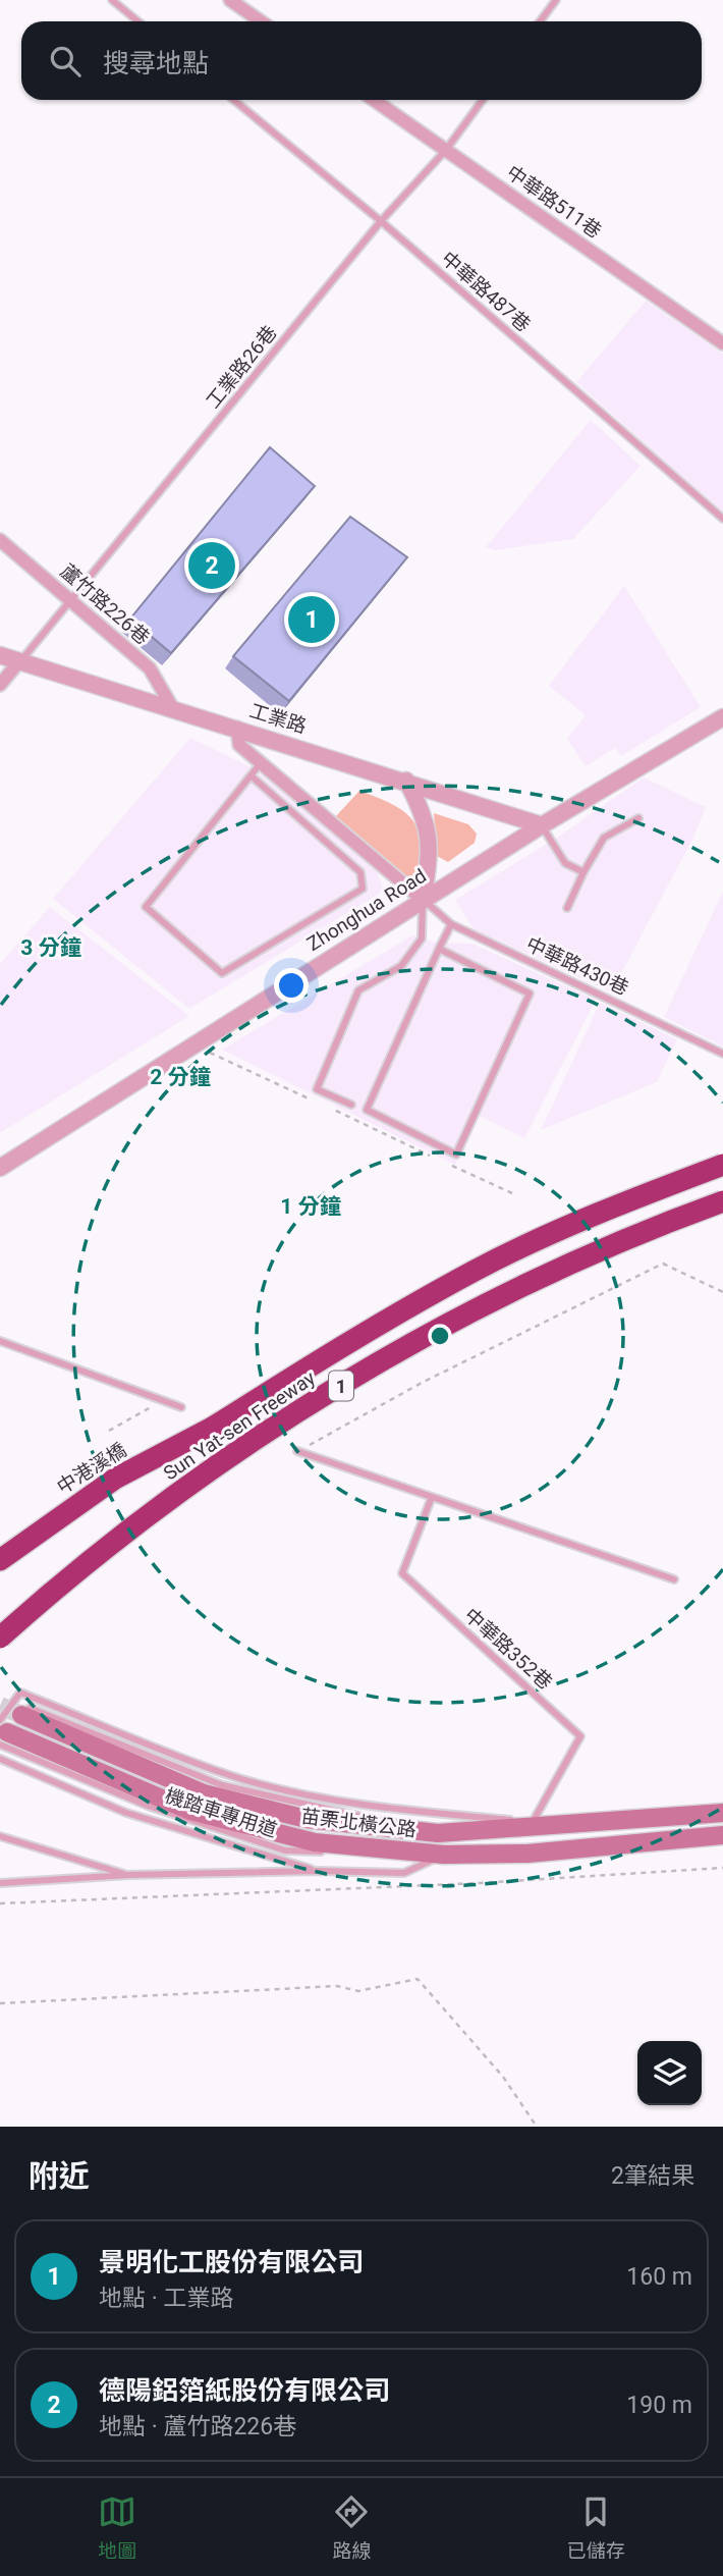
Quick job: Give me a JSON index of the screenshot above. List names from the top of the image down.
{
  "streets": {
    "highway": ["1", "Sun Yat-sen Freeway", "中港溪橋"],
    "main road": ["苗栗北橫公路"],
    "street": [
      "中華路511巷",
      "蘆竹路226巷",
      "工業路",
      "Zhonghua Road"
    ],
    "lane": [
      "中華路487巷",
      "工業路26巷",
      "中華路430巷",
      "中華路352巷"
    ]
  },
  "crossings": [
    ["中華路511巷", "工業路26巷"],
    ["中華路487巷", "工業路26巷"],
    ["工業路26巷", "蘆竹路226巷"],
    ["工業路26巷", "工業路"],
    ["蘆竹路226巷", "工業路"],
    ["工業路", "Zhonghua Road"],
    ["Zhonghua Road", "中華路430巷"],
    ["Sun Yat-sen Freeway", "中港溪橋"]
  ],
  "page": {
    "search": "搜尋地點",
    "pins": ["2", "1"],
    "heading": ["附近", "2筆結果"],
    "list": [
      {
        "mark": "1",
        "name": "景明化工股份有限公司",
        "note": "地點 · 工業路",
        "value": "160 m"
      },
      {
        "mark": "2",
        "name": "德陽鋁箔紙股份有限公司",
        "note": "地點 · 蘆竹路226巷",
        "value": "190 m"
      }
    ],
    "nav": ["地圖", "路線", "已儲存"]
  },
  "rings": ["3 分鐘", "2 分鐘", "1 分鐘"]
}
